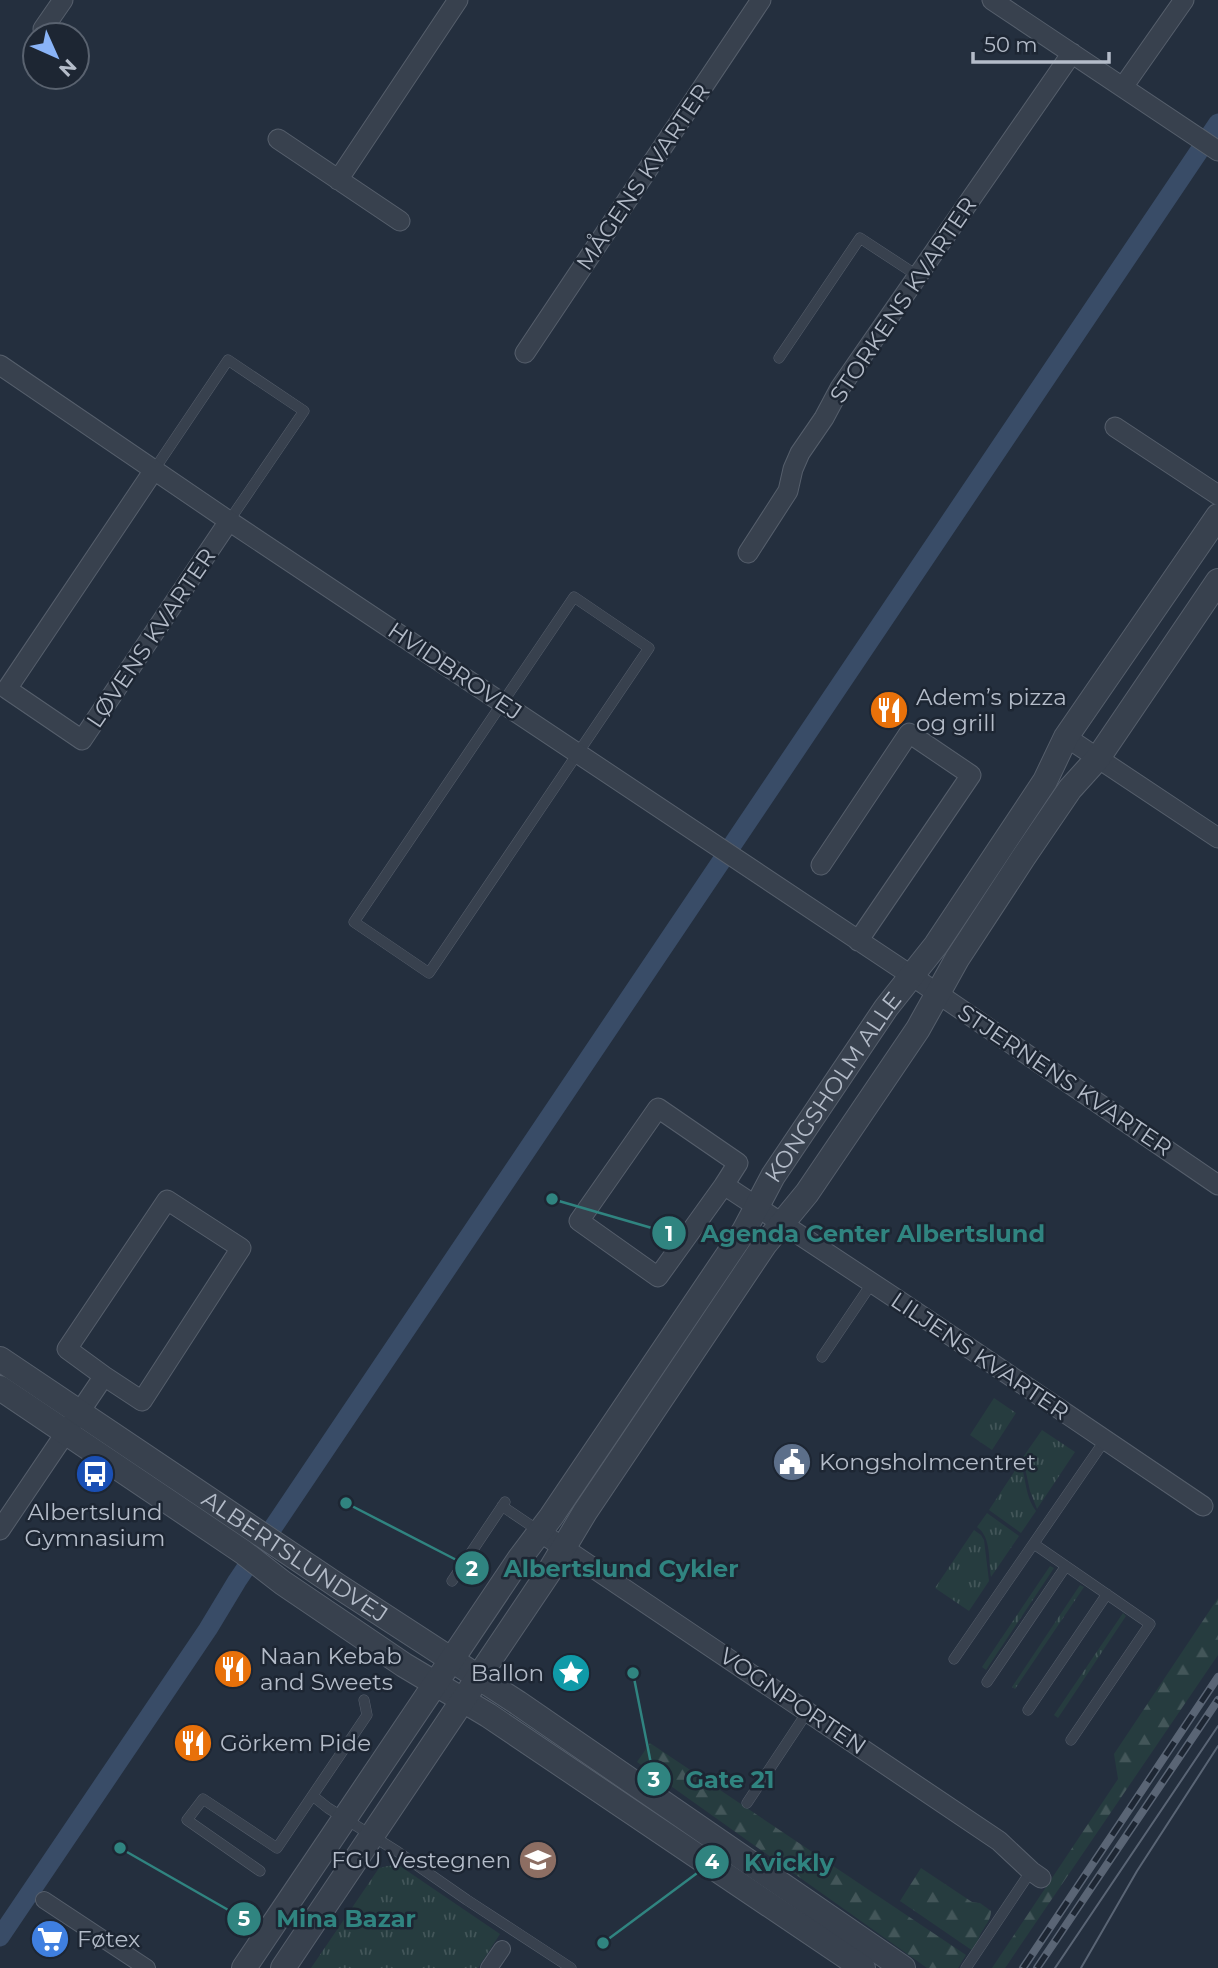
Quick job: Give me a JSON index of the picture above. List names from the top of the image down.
{
  "streets": {
    "street": [
      "MÅGENS KVARTER",
      "STORKENS KVARTER",
      "LØVENS KVARTER",
      "HVIDBROVEJ",
      "STJERNENS KVARTER",
      "KONGSHOLM ALLE",
      "LILJENS KVARTER",
      "ALBERTSLUNDVEJ",
      "VOGNPORTEN"
    ]
  },
  "crossings": [
    ["LØVENS KVARTER", "HVIDBROVEJ"],
    ["HVIDBROVEJ", "STJERNENS KVARTER"],
    ["HVIDBROVEJ", "KONGSHOLM ALLE"],
    ["STJERNENS KVARTER", "KONGSHOLM ALLE"],
    ["KONGSHOLM ALLE", "LILJENS KVARTER"],
    ["KONGSHOLM ALLE", "ALBERTSLUNDVEJ"],
    ["KONGSHOLM ALLE", "VOGNPORTEN"]
  ],
  "places": {
    "restaurant": ["Adem’s pizza og grill", "Naan Kebab and Sweets", "Görkem Pide"],
    "other": [
      "Agenda Center Albertslund",
      "Albertslund Cykler",
      "Gate 21",
      "Mina Bazar",
      "Kvickly"
    ],
    "public building": ["Kongsholmcentret"],
    "bus stop": ["Albertslund Gymnasium"],
    "place": ["Ballon"],
    "school or university": ["FGU Vestegnen"],
    "supermarket": ["Føtex"]
  },
  "scale_bar": "50 m",
  "north": "bottom right"
}
